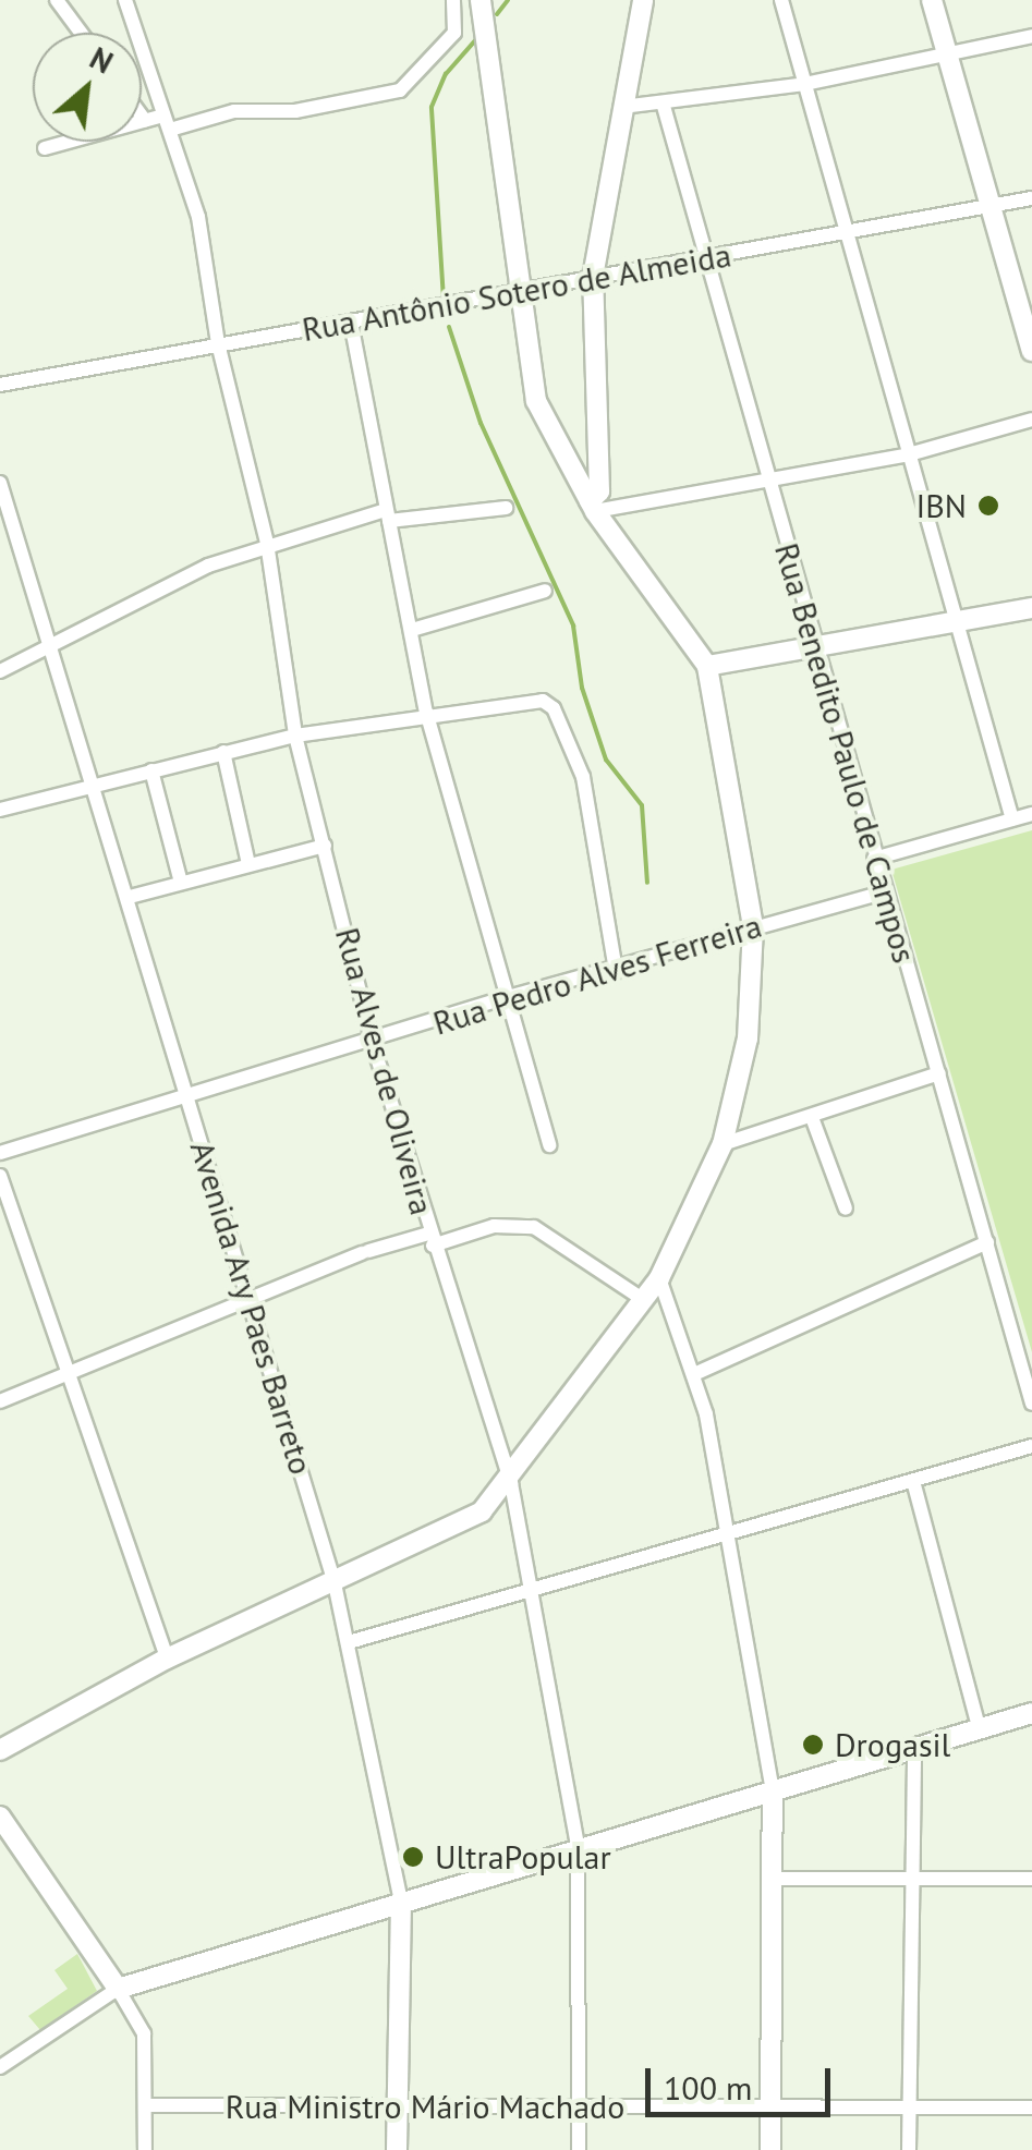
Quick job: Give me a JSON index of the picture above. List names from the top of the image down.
{
  "streets": {
    "street": [
      "Rua Antônio Sotero de Almeida",
      "Rua Benedito Paulo de Campos",
      "Rua Pedro Alves Ferreira",
      "Rua Alves de Oliveira",
      "Avenida Ary Paes Barreto",
      "Rua Ministro Mário Machado"
    ]
  },
  "crossings": [
    ["Rua Antônio Sotero de Almeida", "Rua Benedito Paulo de Campos"],
    ["Rua Antônio Sotero de Almeida", "Rua Alves de Oliveira"],
    ["Rua Benedito Paulo de Campos", "Rua Pedro Alves Ferreira"],
    ["Rua Pedro Alves Ferreira", "Rua Alves de Oliveira"],
    ["Rua Pedro Alves Ferreira", "Avenida Ary Paes Barreto"],
    ["Rua Alves de Oliveira", "Rua Ministro Mário Machado"],
    ["Avenida Ary Paes Barreto", "Rua Ministro Mário Machado"]
  ],
  "places": ["IBN", "Drogasil", "UltraPopular"],
  "scale_bar": "100 m",
  "north": "top right"
}
